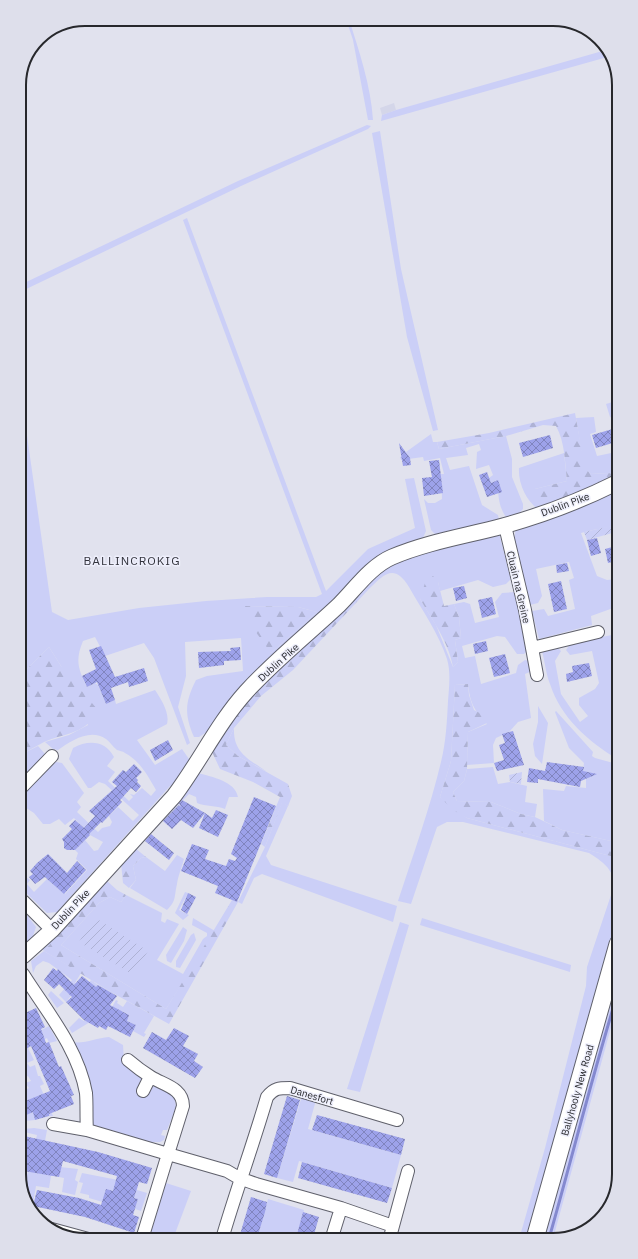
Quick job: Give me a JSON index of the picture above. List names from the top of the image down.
{
  "streets": {
    "main road": ["Ballyhooly New Road"],
    "street": ["Dublin Pike", "Cluain na Greine", "Danesfort"]
  },
  "crossings": [
    ["Dublin Pike", "Cluain na Greine"]
  ],
  "districts": ["BALLINCROKIG"]
}
